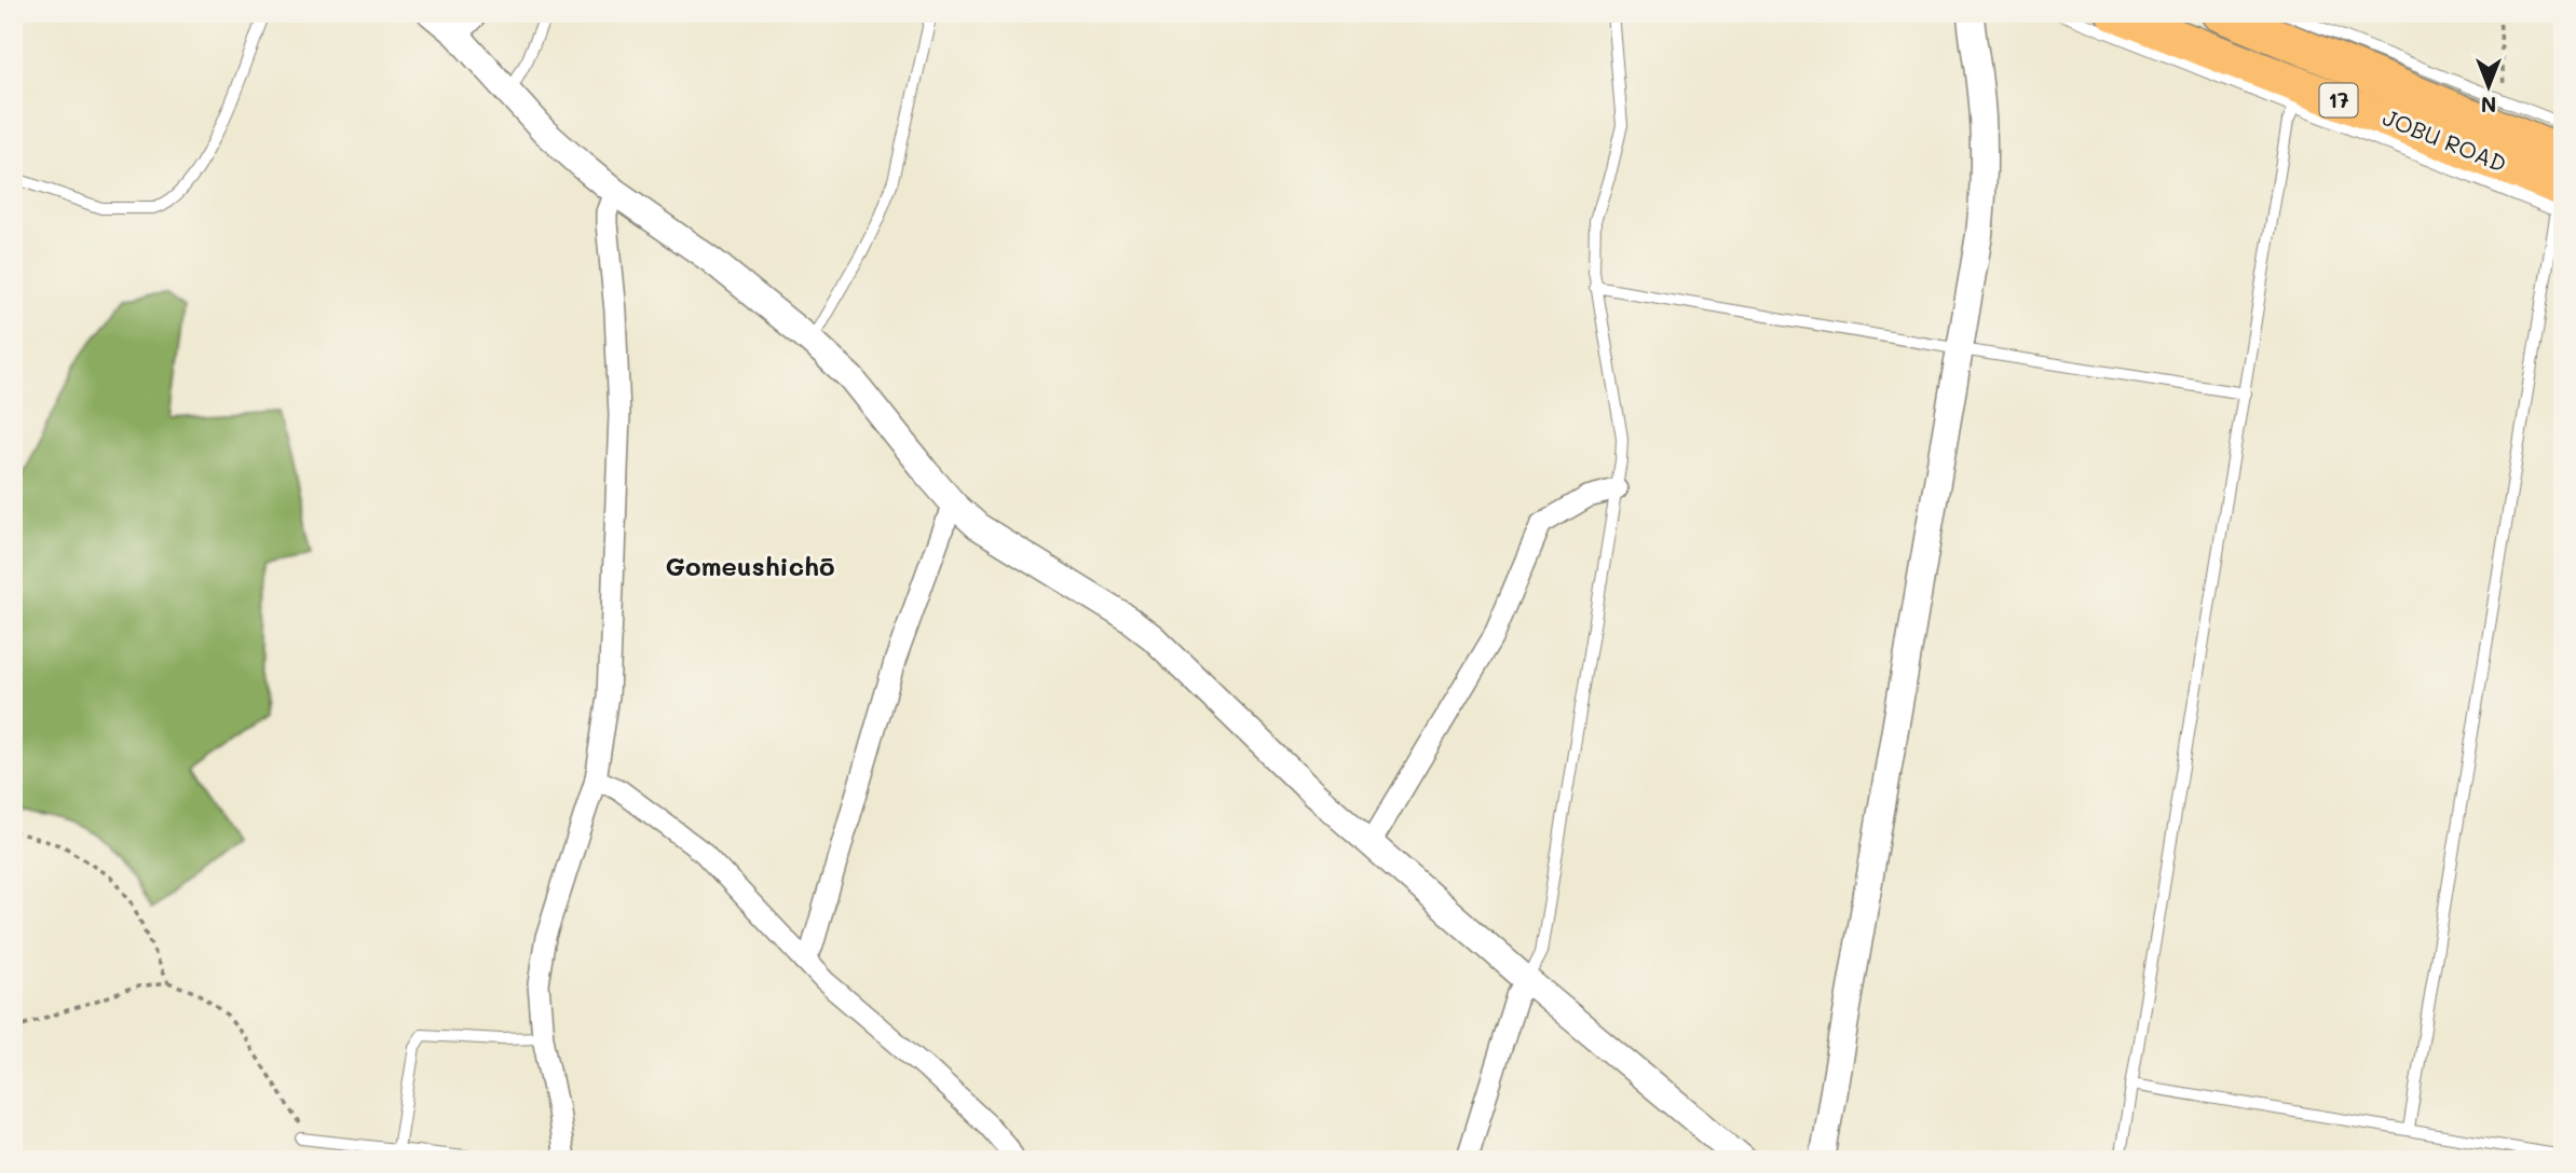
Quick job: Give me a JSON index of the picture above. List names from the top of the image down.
{
  "streets": {
    "highway": ["17", "JOBU ROAD"]
  },
  "districts": ["Gomeushichō"],
  "north": "bottom"
}
